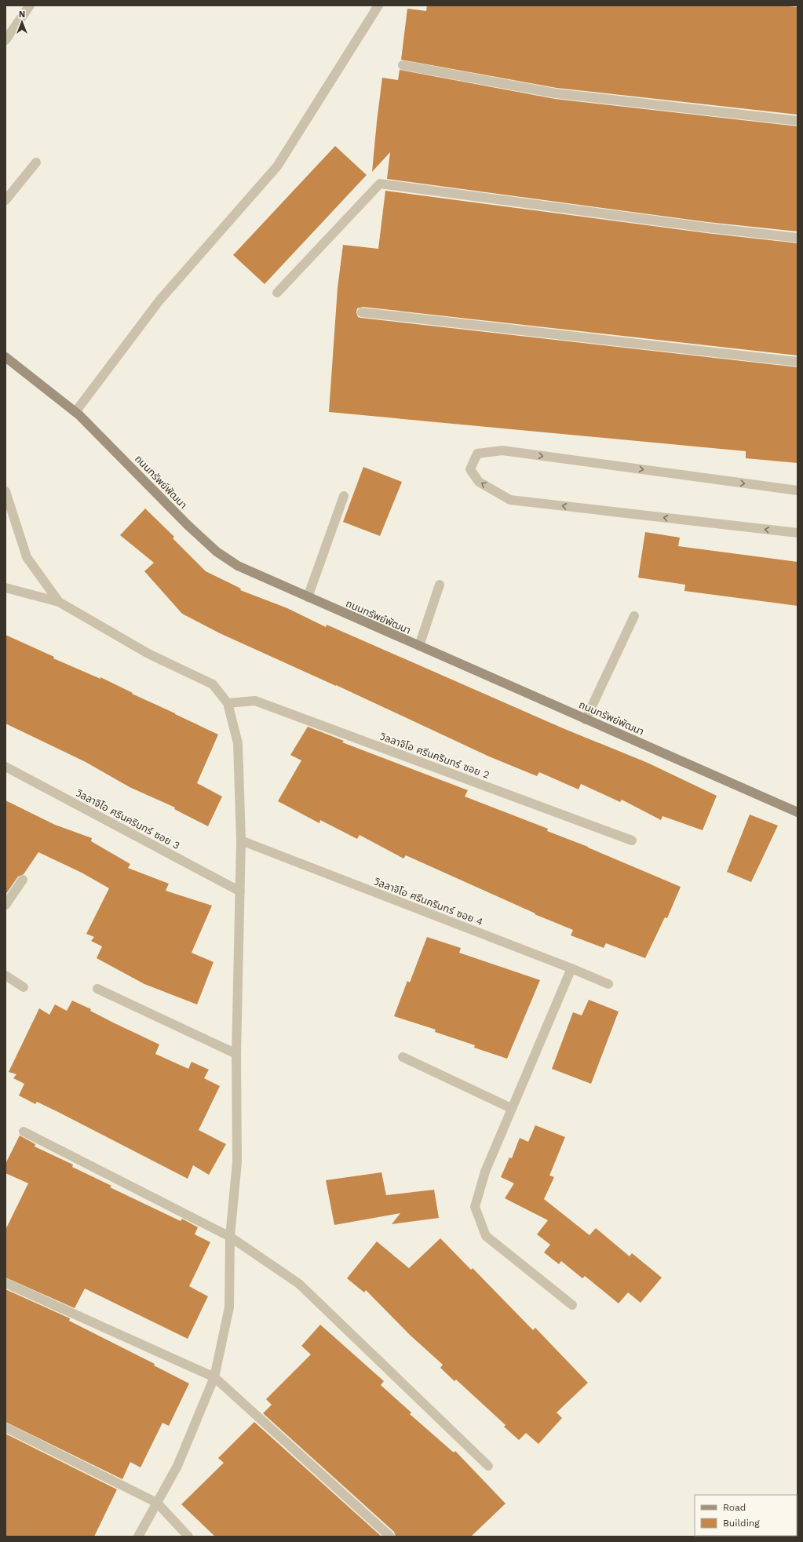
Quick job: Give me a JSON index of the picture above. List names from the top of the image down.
{
  "streets": {
    "street": [
      "ถนนทรัพย์พัฒนา",
      "วิลลาจิโอ ศรีนครินทร์ ซอย 2",
      "วิลลาจิโอ ศรีนครินทร์ ซอย 3",
      "วิลลาจิโอ ศรีนครินทร์ ซอย 4"
    ]
  },
  "legend": ["Road", "Building"],
  "north": "top"
}
